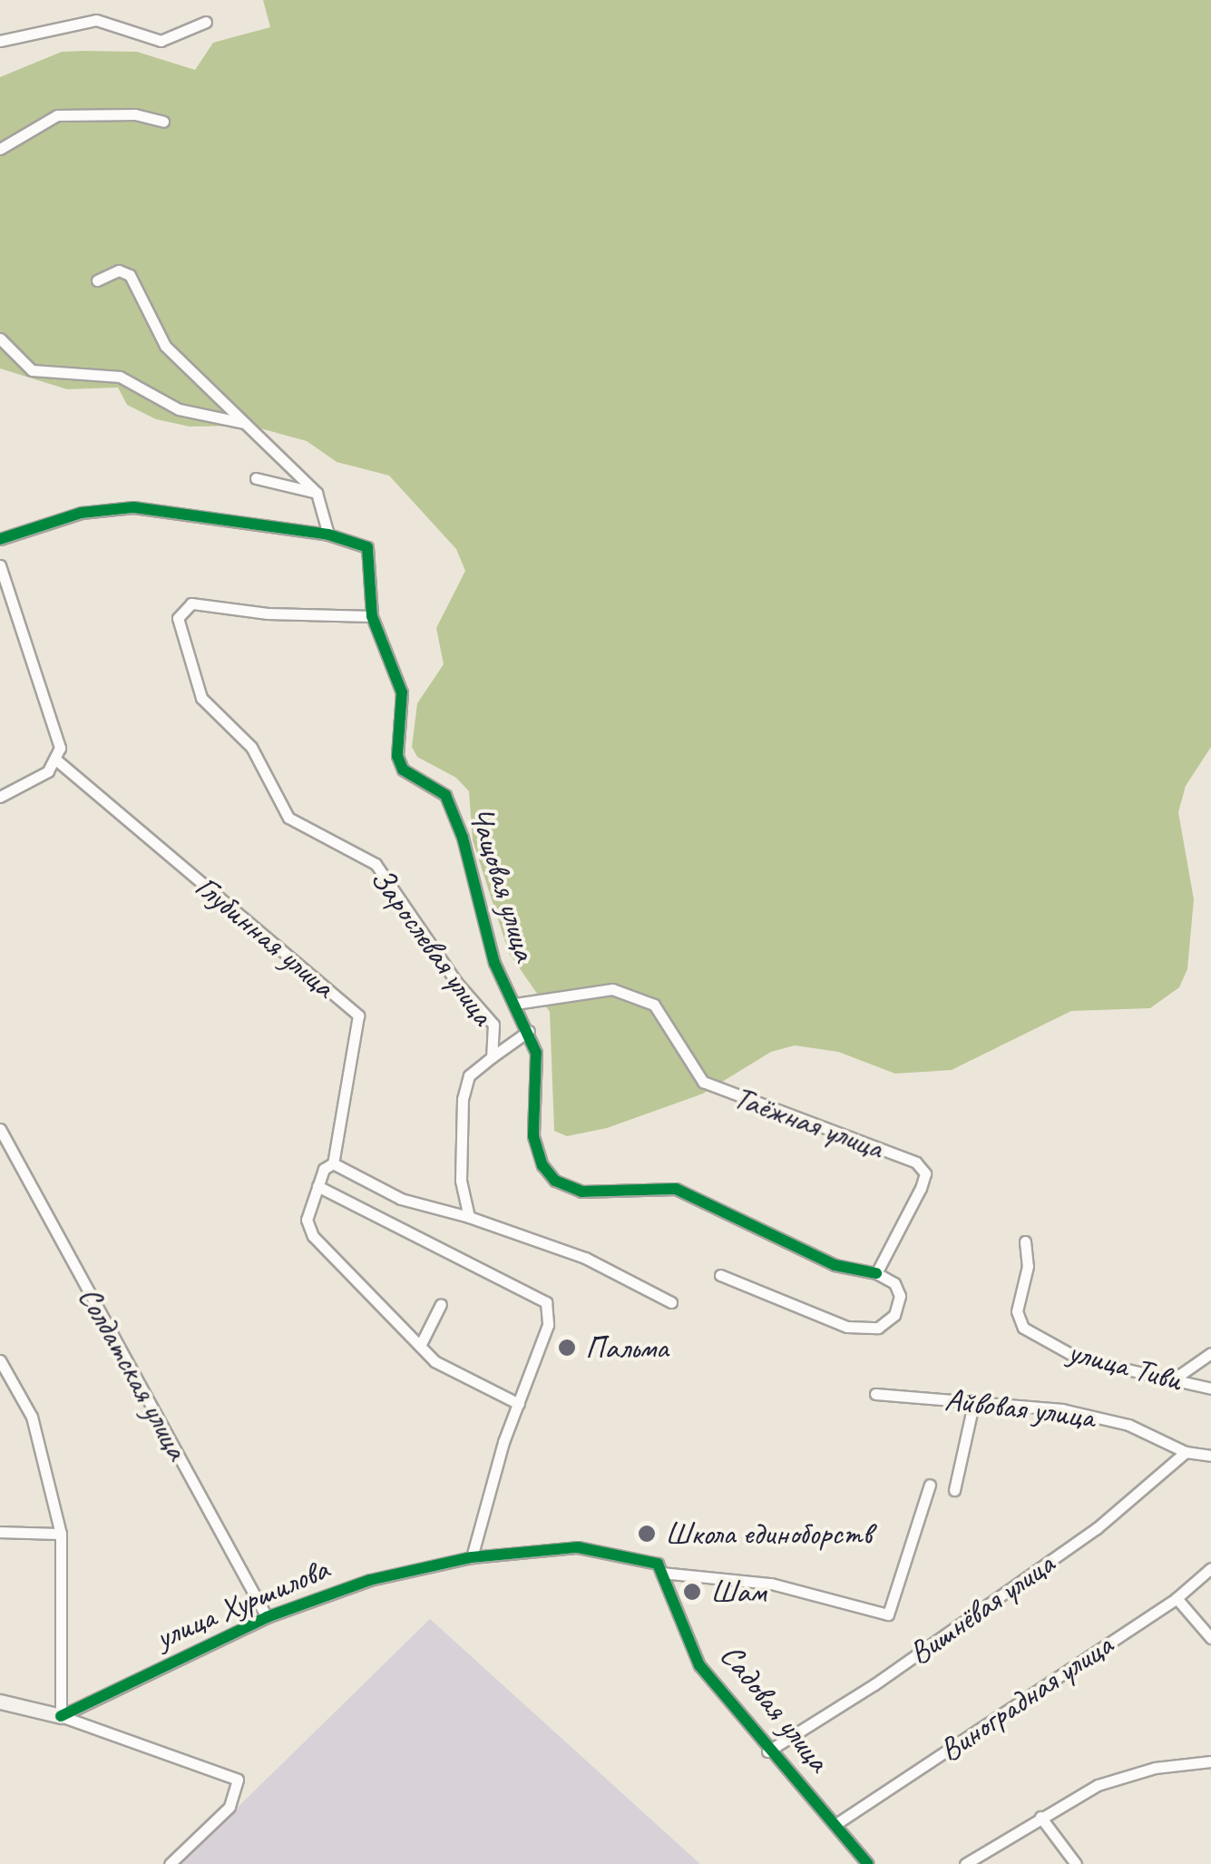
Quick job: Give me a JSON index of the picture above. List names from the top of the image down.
{
  "streets": {
    "street": [
      "Чащовая улица",
      "Глубинная улица",
      "Зарослевая улица",
      "Таёжная улица",
      "улица Тиви",
      "Солдатская улица",
      "Айвовая улица",
      "улица Хуршилова",
      "Вишнёвая улица",
      "Виноградная улица",
      "Садовая улица"
    ]
  },
  "crossings": [
    ["Чащовая улица", "Зарослевая улица"],
    ["Чащовая улица", "Таёжная улица"],
    ["Солдатская улица", "улица Хуршилова"],
    ["Айвовая улица", "Вишнёвая улица"],
    ["улица Хуршилова", "Садовая улица"],
    ["Вишнёвая улица", "Садовая улица"],
    ["Виноградная улица", "Садовая улица"]
  ],
  "places": ["Пальма", "Школа единоборств", "Шам"]
}
